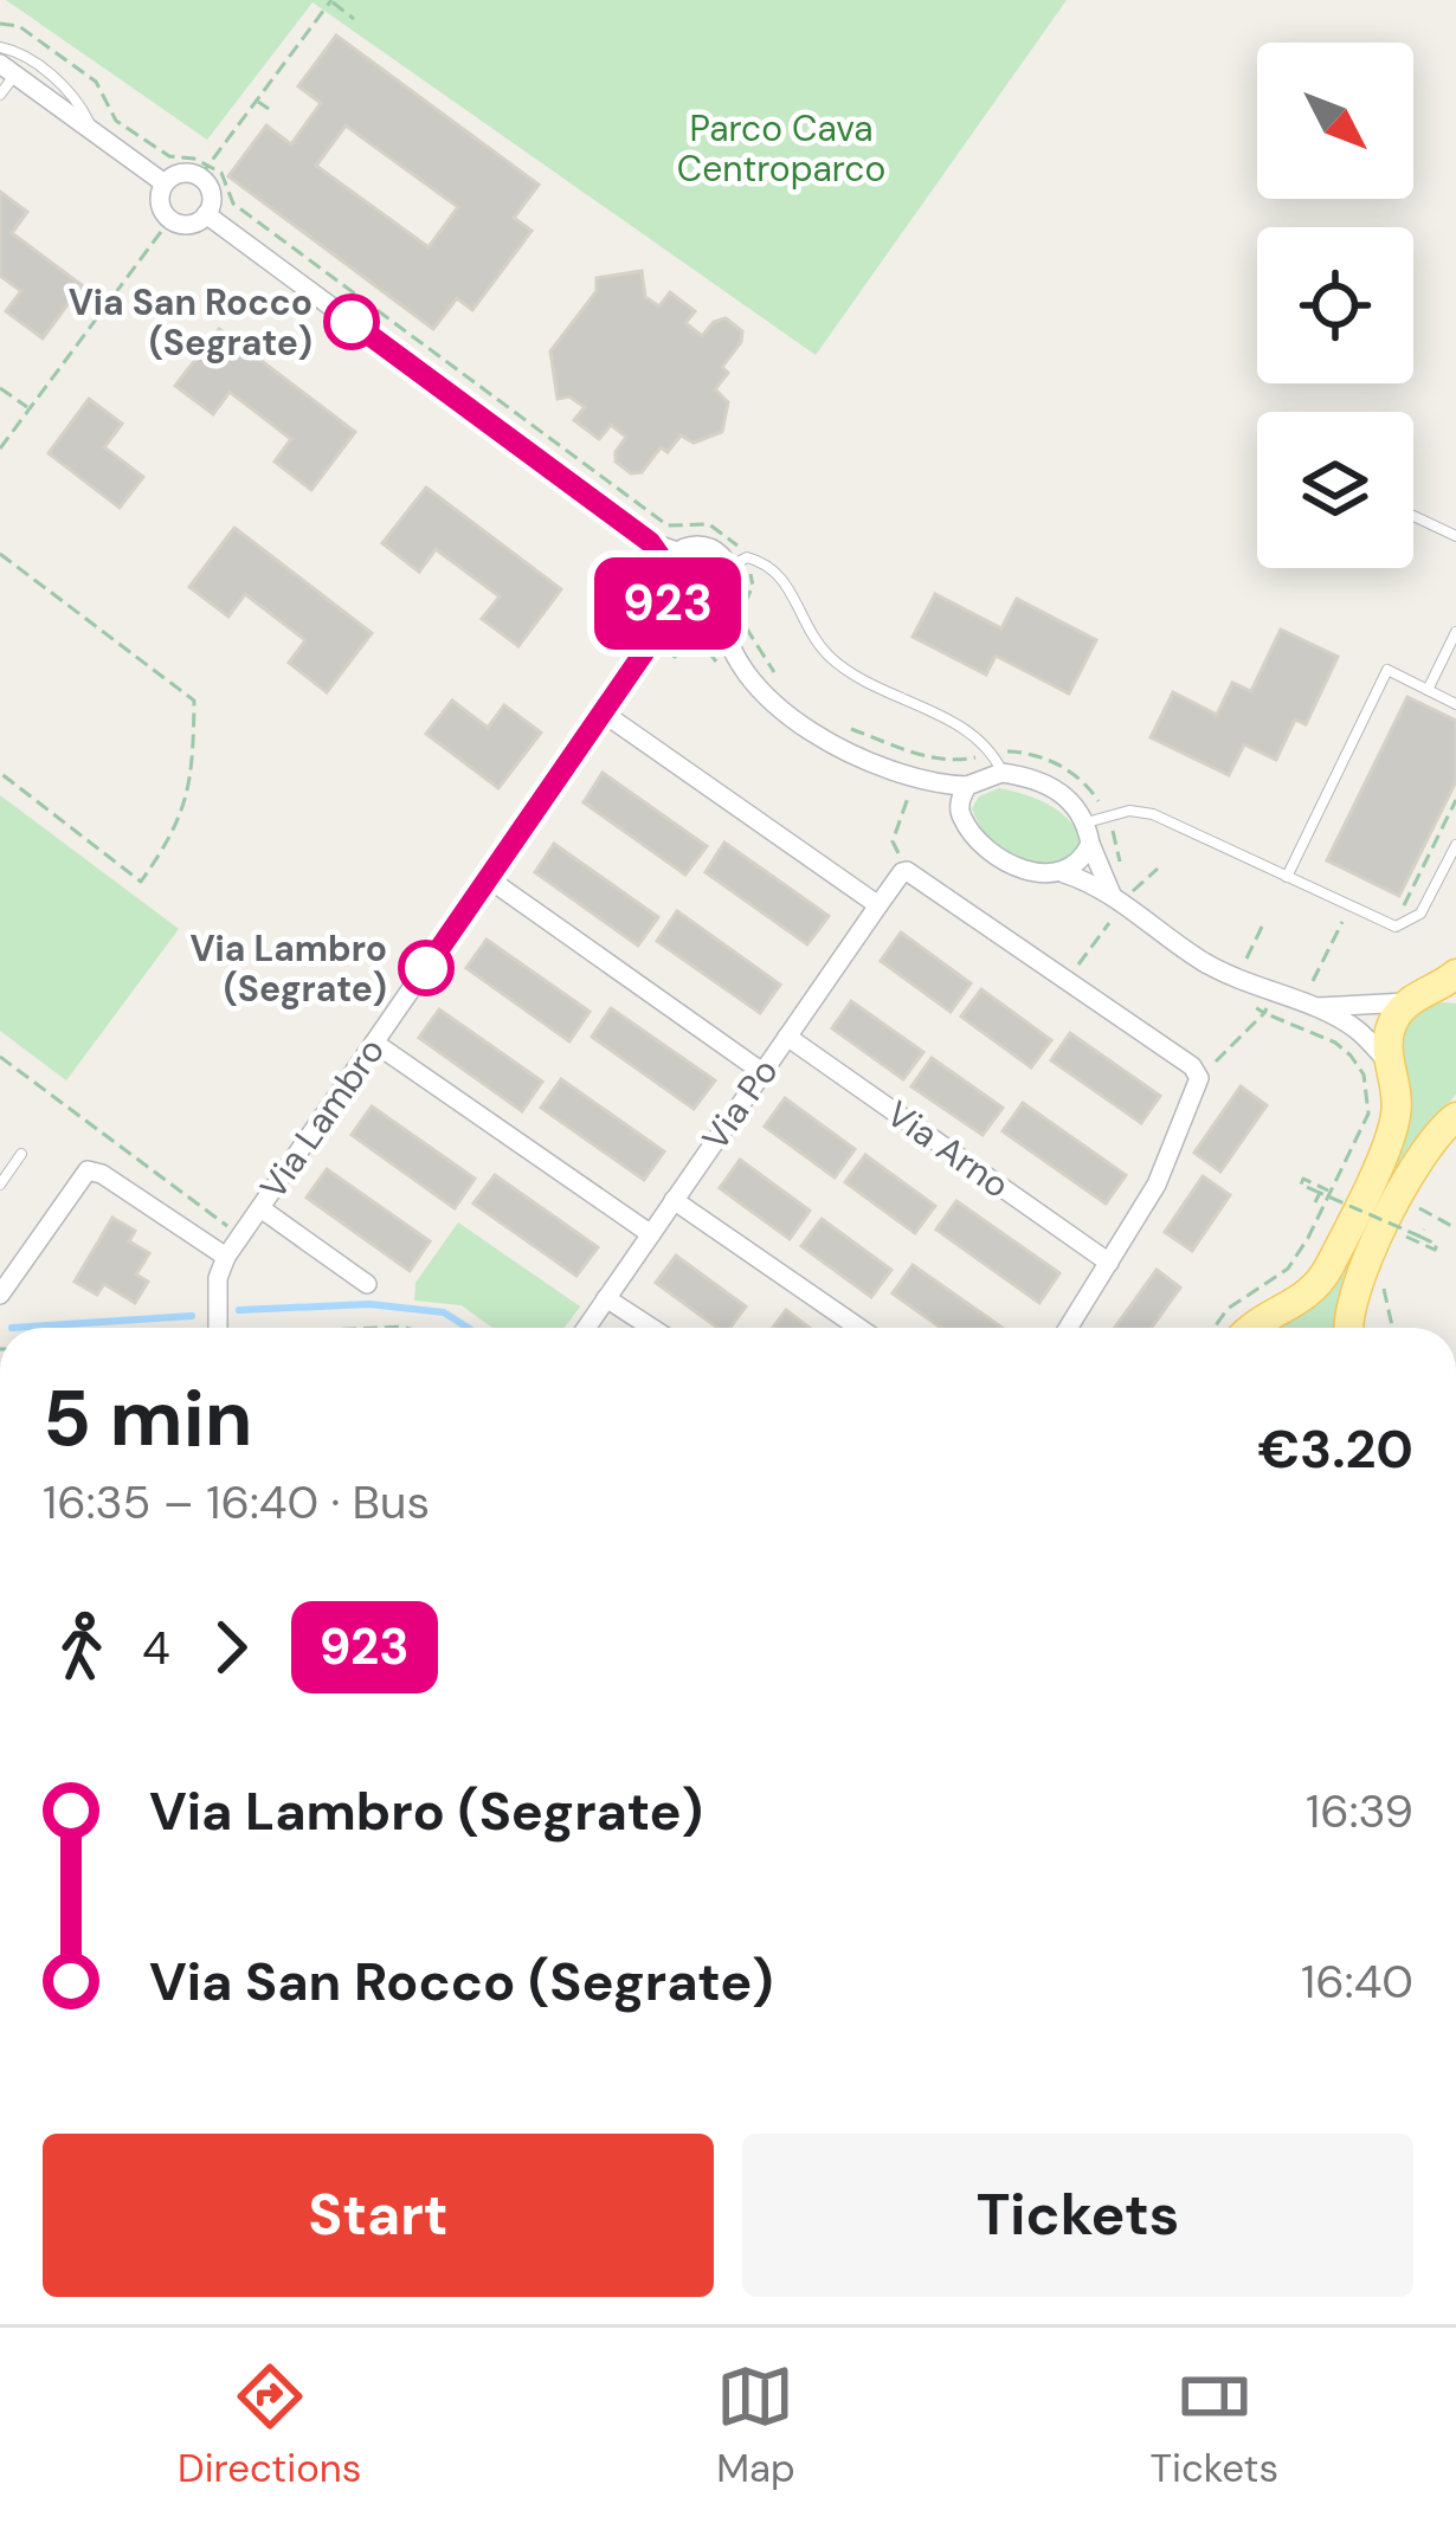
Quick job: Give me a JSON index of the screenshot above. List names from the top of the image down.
{
  "streets": {
    "street": ["Via Po", "Via Lambro", "Via Arno"]
  },
  "crossings": [
    ["Via Po", "Via Arno"]
  ],
  "parks": ["Parco Cava Centroparco"],
  "places": ["Via San Rocco (Segrate)", "Via Lambro (Segrate)"],
  "lines": ["bus line 923"],
  "north": "bottom right",
  "page": {
    "on_map": "923",
    "heading": ["5 min", "16:35 – 16:40 · Bus", "€3.20"],
    "legs": ["4", "923"],
    "list": [
      {
        "name": "Via Lambro (Segrate)",
        "value": "16:39"
      },
      {
        "name": "Via San Rocco (Segrate)",
        "value": "16:40"
      }
    ],
    "buttons": ["Start", "Tickets"],
    "tabs": ["Directions", "Map", "Tickets"]
  }
}
